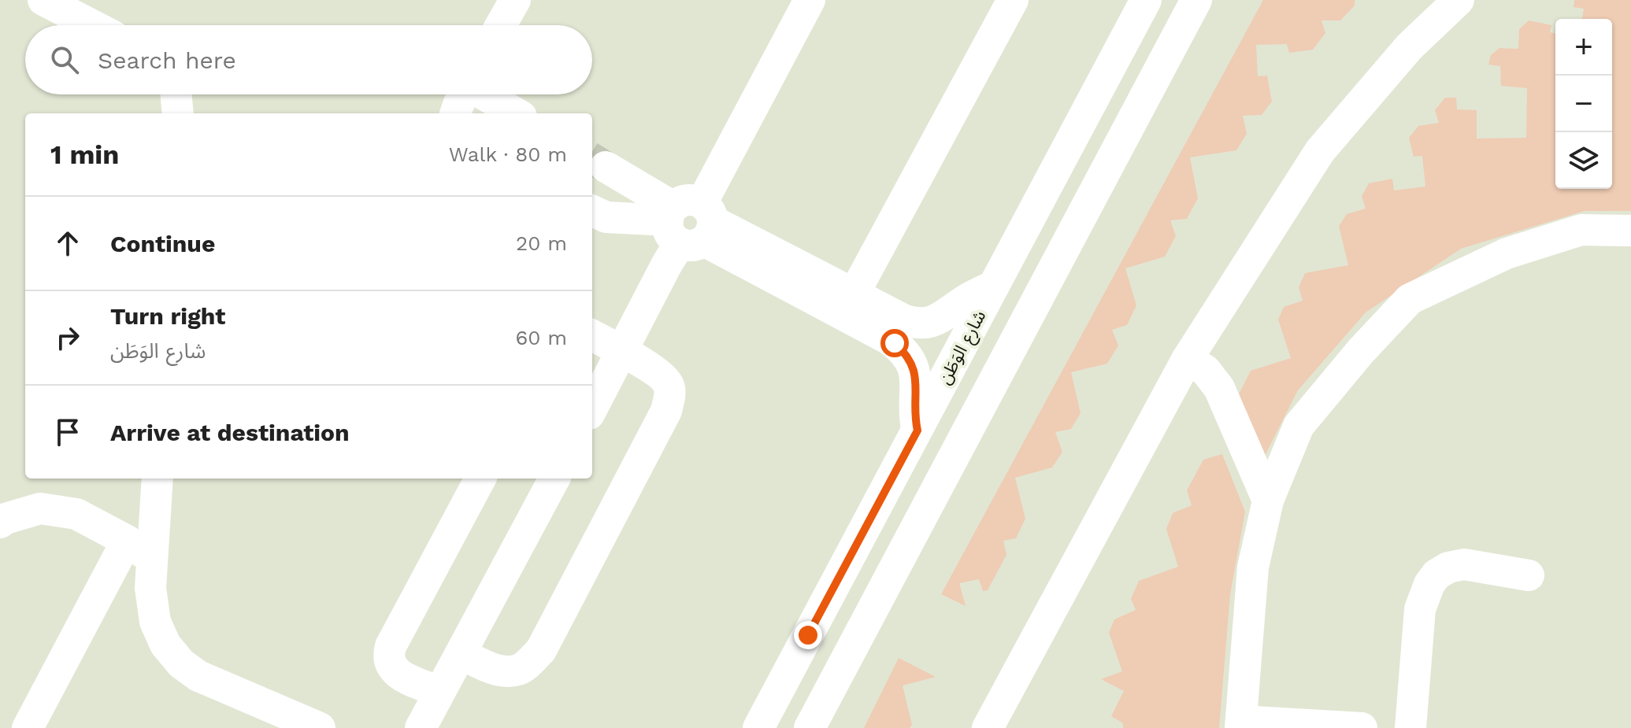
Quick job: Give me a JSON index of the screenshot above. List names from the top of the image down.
{
  "streets": {
    "street": ["شارع الوَطَن"]
  },
  "page": {
    "map_buttons": ["+", "−"],
    "search": "Search here",
    "heading": ["1 min", "Walk · 80 m"],
    "list": [
      ["Continue", "20 m"],
      ["Turn right", "شارع الوَطَن", "60 m"],
      "Arrive at destination"
    ]
  }
}
